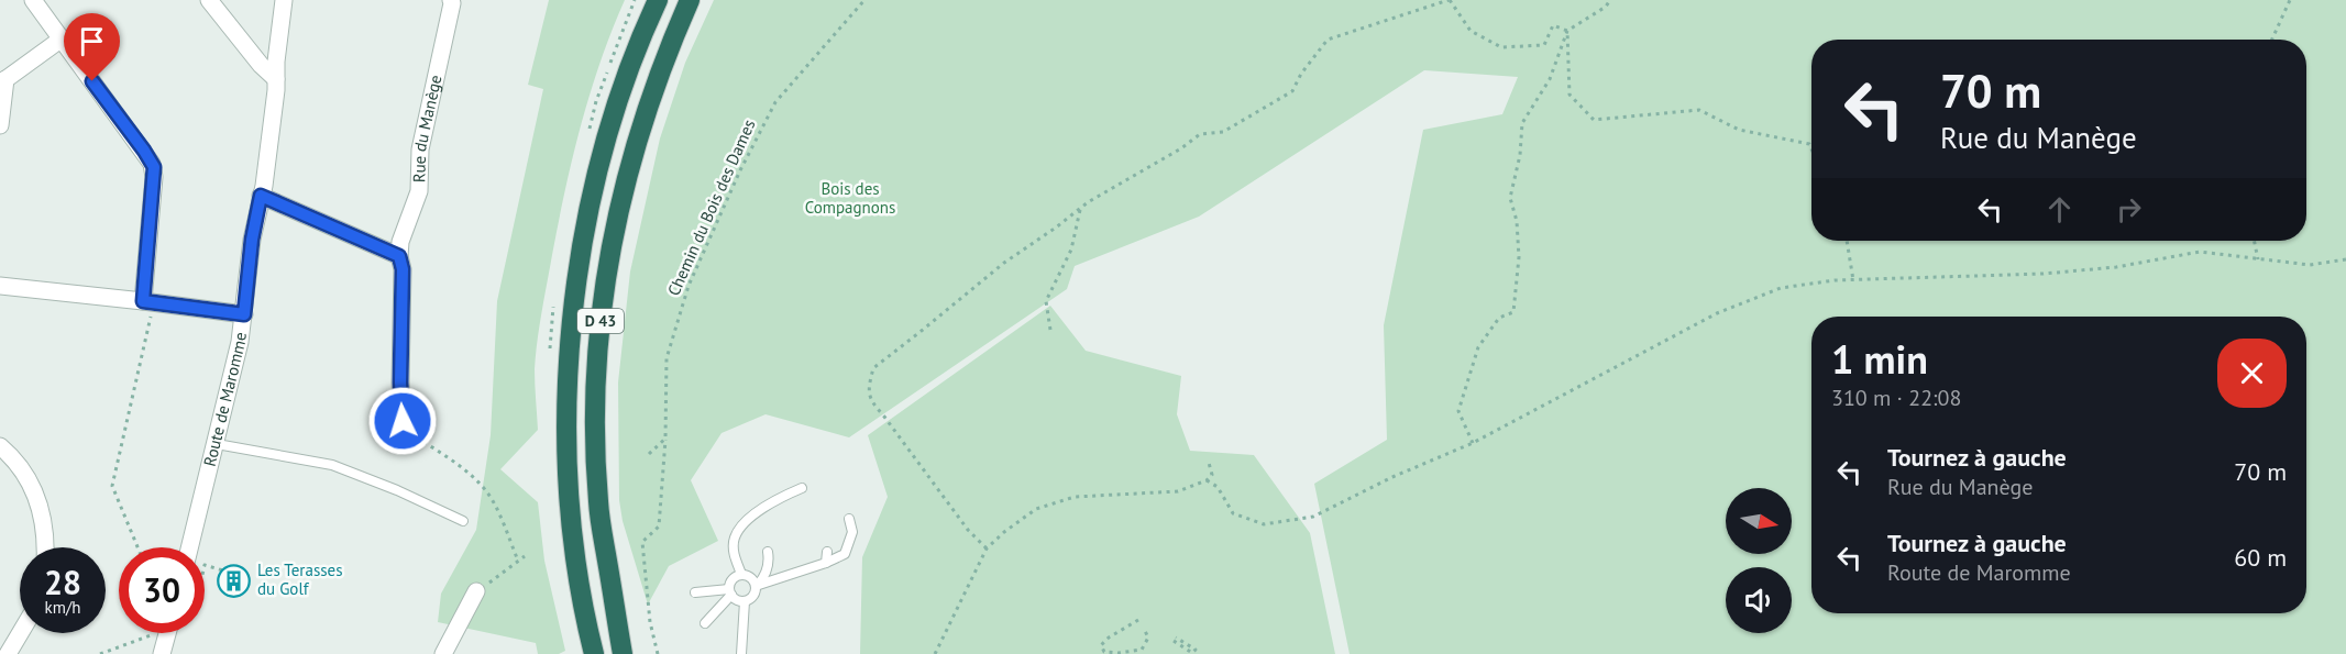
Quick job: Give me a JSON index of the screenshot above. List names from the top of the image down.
{
  "streets": {
    "highway": ["D 43"],
    "street": ["Rue du Manège", "Route de Maromme"],
    "path": ["Chemin du Bois des Dames"]
  },
  "parks": ["Bois des Compagnons"],
  "places": {
    "building": ["Les Terasses du Golf"]
  },
  "north": "right",
  "page": {
    "turn": ["70 m", "Rue du Manège"],
    "heading": ["1 min", "310 m · 22:08"],
    "list": [
      {
        "name": "Tournez à gauche",
        "note": "Rue du Manège",
        "value": "70 m"
      },
      {
        "name": "Tournez à gauche",
        "note": "Route de Maromme",
        "value": "60 m"
      }
    ],
    "speed": "28 km/h",
    "limit": "30"
  }
}
